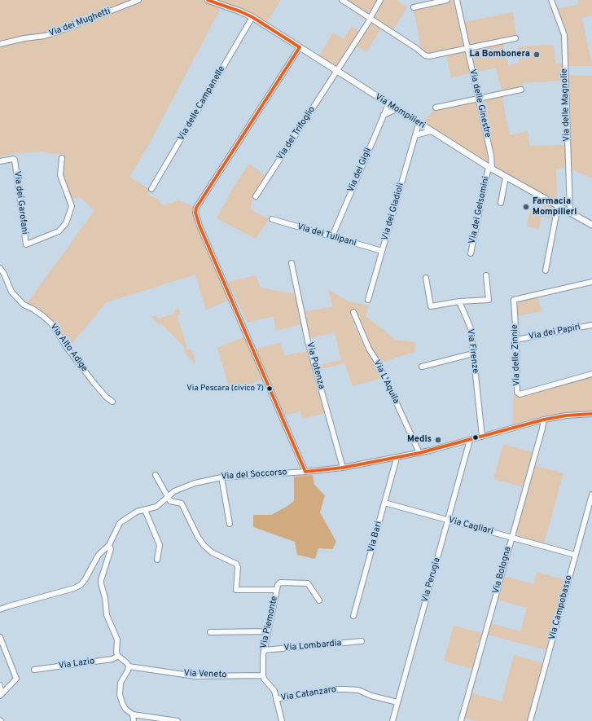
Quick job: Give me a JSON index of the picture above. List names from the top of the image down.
{
  "streets": {
    "street": [
      "Via dei Mughetti",
      "Via delle Campanelle",
      "Via delle Ginestre",
      "Via delle Magnolie",
      "Via Mompilieri",
      "Via del Trifoglio",
      "Via dei Gigli",
      "Via dei Garofani",
      "Via dei Gelsomini",
      "Via dei Gladioli",
      "Via dei Tulipani",
      "Via dei Papiri",
      "Via Alto Adige",
      "Via Firenze",
      "Via delle Zinnie",
      "Via Potenza",
      "Via L'Aquila",
      "Via del Soccorso",
      "Via Cagliari",
      "Via Bari",
      "Via Bologna",
      "Via Perugia",
      "Via Campobasso",
      "Via Piemonte",
      "Via Lombardia",
      "Via Lazio",
      "Via Veneto",
      "Via Catanzaro"
    ]
  },
  "crossings": [
    ["Via delle Campanelle", "Via Mompilieri"],
    ["Via delle Ginestre", "Via Mompilieri"],
    ["Via delle Ginestre", "Via dei Gelsomini"],
    ["Via delle Magnolie", "Via Mompilieri"],
    ["Via Mompilieri", "Via del Trifoglio"],
    ["Via Mompilieri", "Via dei Gigli"],
    ["Via Mompilieri", "Via dei Gelsomini"],
    ["Via Mompilieri", "Via dei Gladioli"],
    ["Via dei Gigli", "Via dei Tulipani"],
    ["Via dei Gladioli", "Via dei Tulipani"],
    ["Via dei Papiri", "Via delle Zinnie"],
    ["Via Firenze", "Via del Soccorso"],
    ["Via Potenza", "Via del Soccorso"],
    ["Via L'Aquila", "Via del Soccorso"],
    ["Via del Soccorso", "Via Bari"],
    ["Via del Soccorso", "Via Bologna"],
    ["Via del Soccorso", "Via Perugia"],
    ["Via del Soccorso", "Via Piemonte"],
    ["Via Cagliari", "Via Bari"],
    ["Via Cagliari", "Via Bologna"],
    ["Via Cagliari", "Via Perugia"],
    ["Via Cagliari", "Via Campobasso"],
    ["Via Perugia", "Via Catanzaro"],
    ["Via Piemonte", "Via Lombardia"],
    ["Via Piemonte", "Via Veneto"]
  ],
  "places": [
    "La Bombonera",
    "Farmacia Mompilieri",
    "Via Pescara (civico 7)",
    "Medis"
  ]
}
